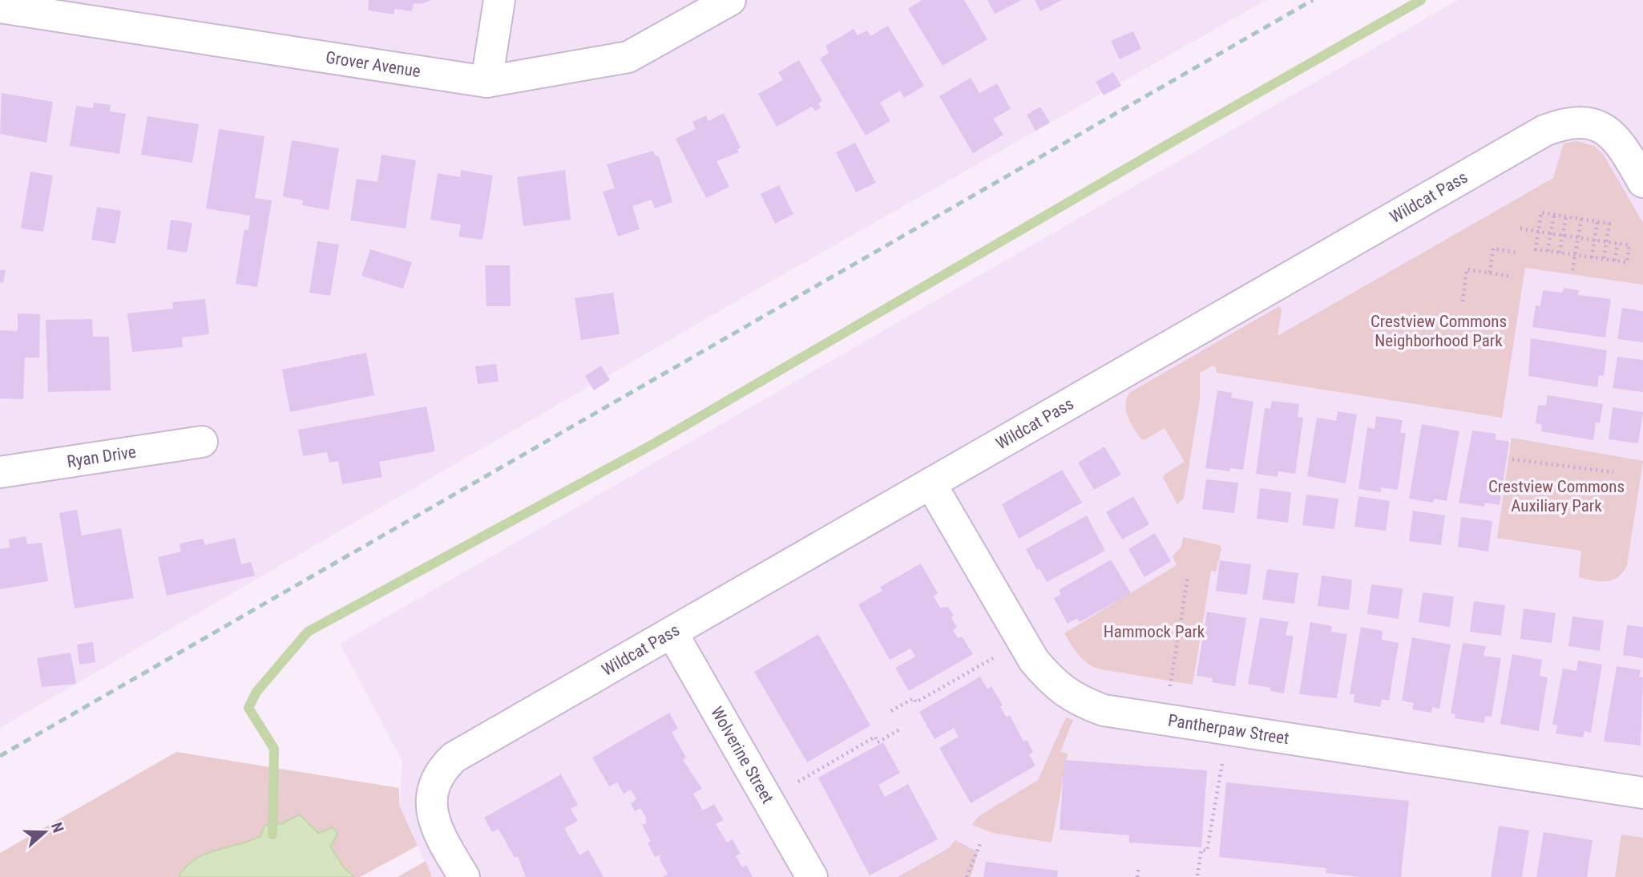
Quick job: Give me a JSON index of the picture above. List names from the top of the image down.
{
  "streets": {
    "street": [
      "Grover Avenue",
      "Wildcat Pass",
      "Ryan Drive",
      "Pantherpaw Street",
      "Wolverine Street"
    ]
  },
  "crossings": [
    ["Wildcat Pass", "Pantherpaw Street"],
    ["Wildcat Pass", "Wolverine Street"]
  ],
  "parks": ["Crestview Commons Neighborhood Park", "Crestview Commons Auxiliary Park", "Hammock Park"],
  "north": "right"
}
